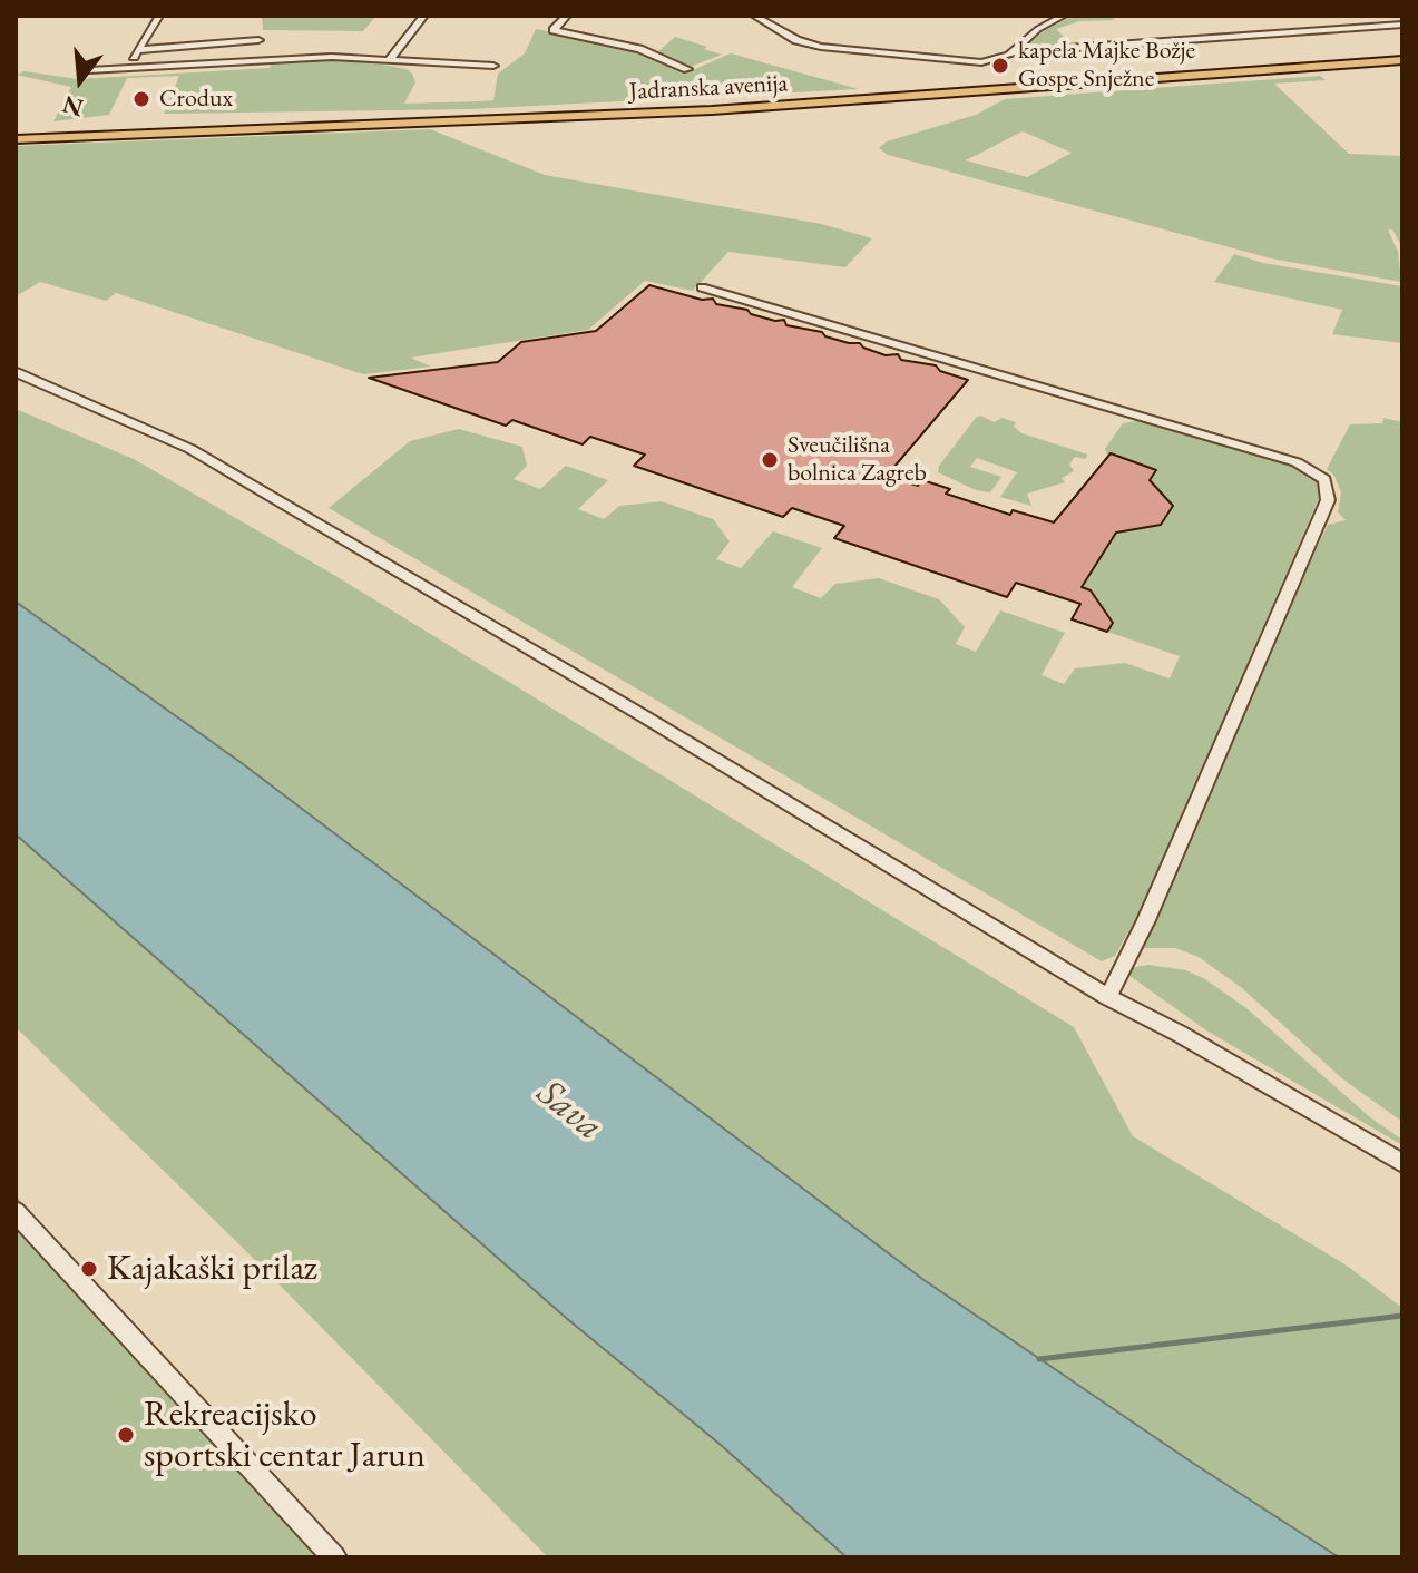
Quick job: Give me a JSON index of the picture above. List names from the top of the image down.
{
  "streets": {
    "main road": ["Jadranska avenija"]
  },
  "water": ["Sava"],
  "places": [
    "kapela Majke Božje Gospe Snježne",
    "Crodux",
    "Sveučilišna bolnica Zagreb",
    "Kajakaški prilaz",
    "Rekreacijsko sportski centar Jarun"
  ],
  "north": "bottom"
}
